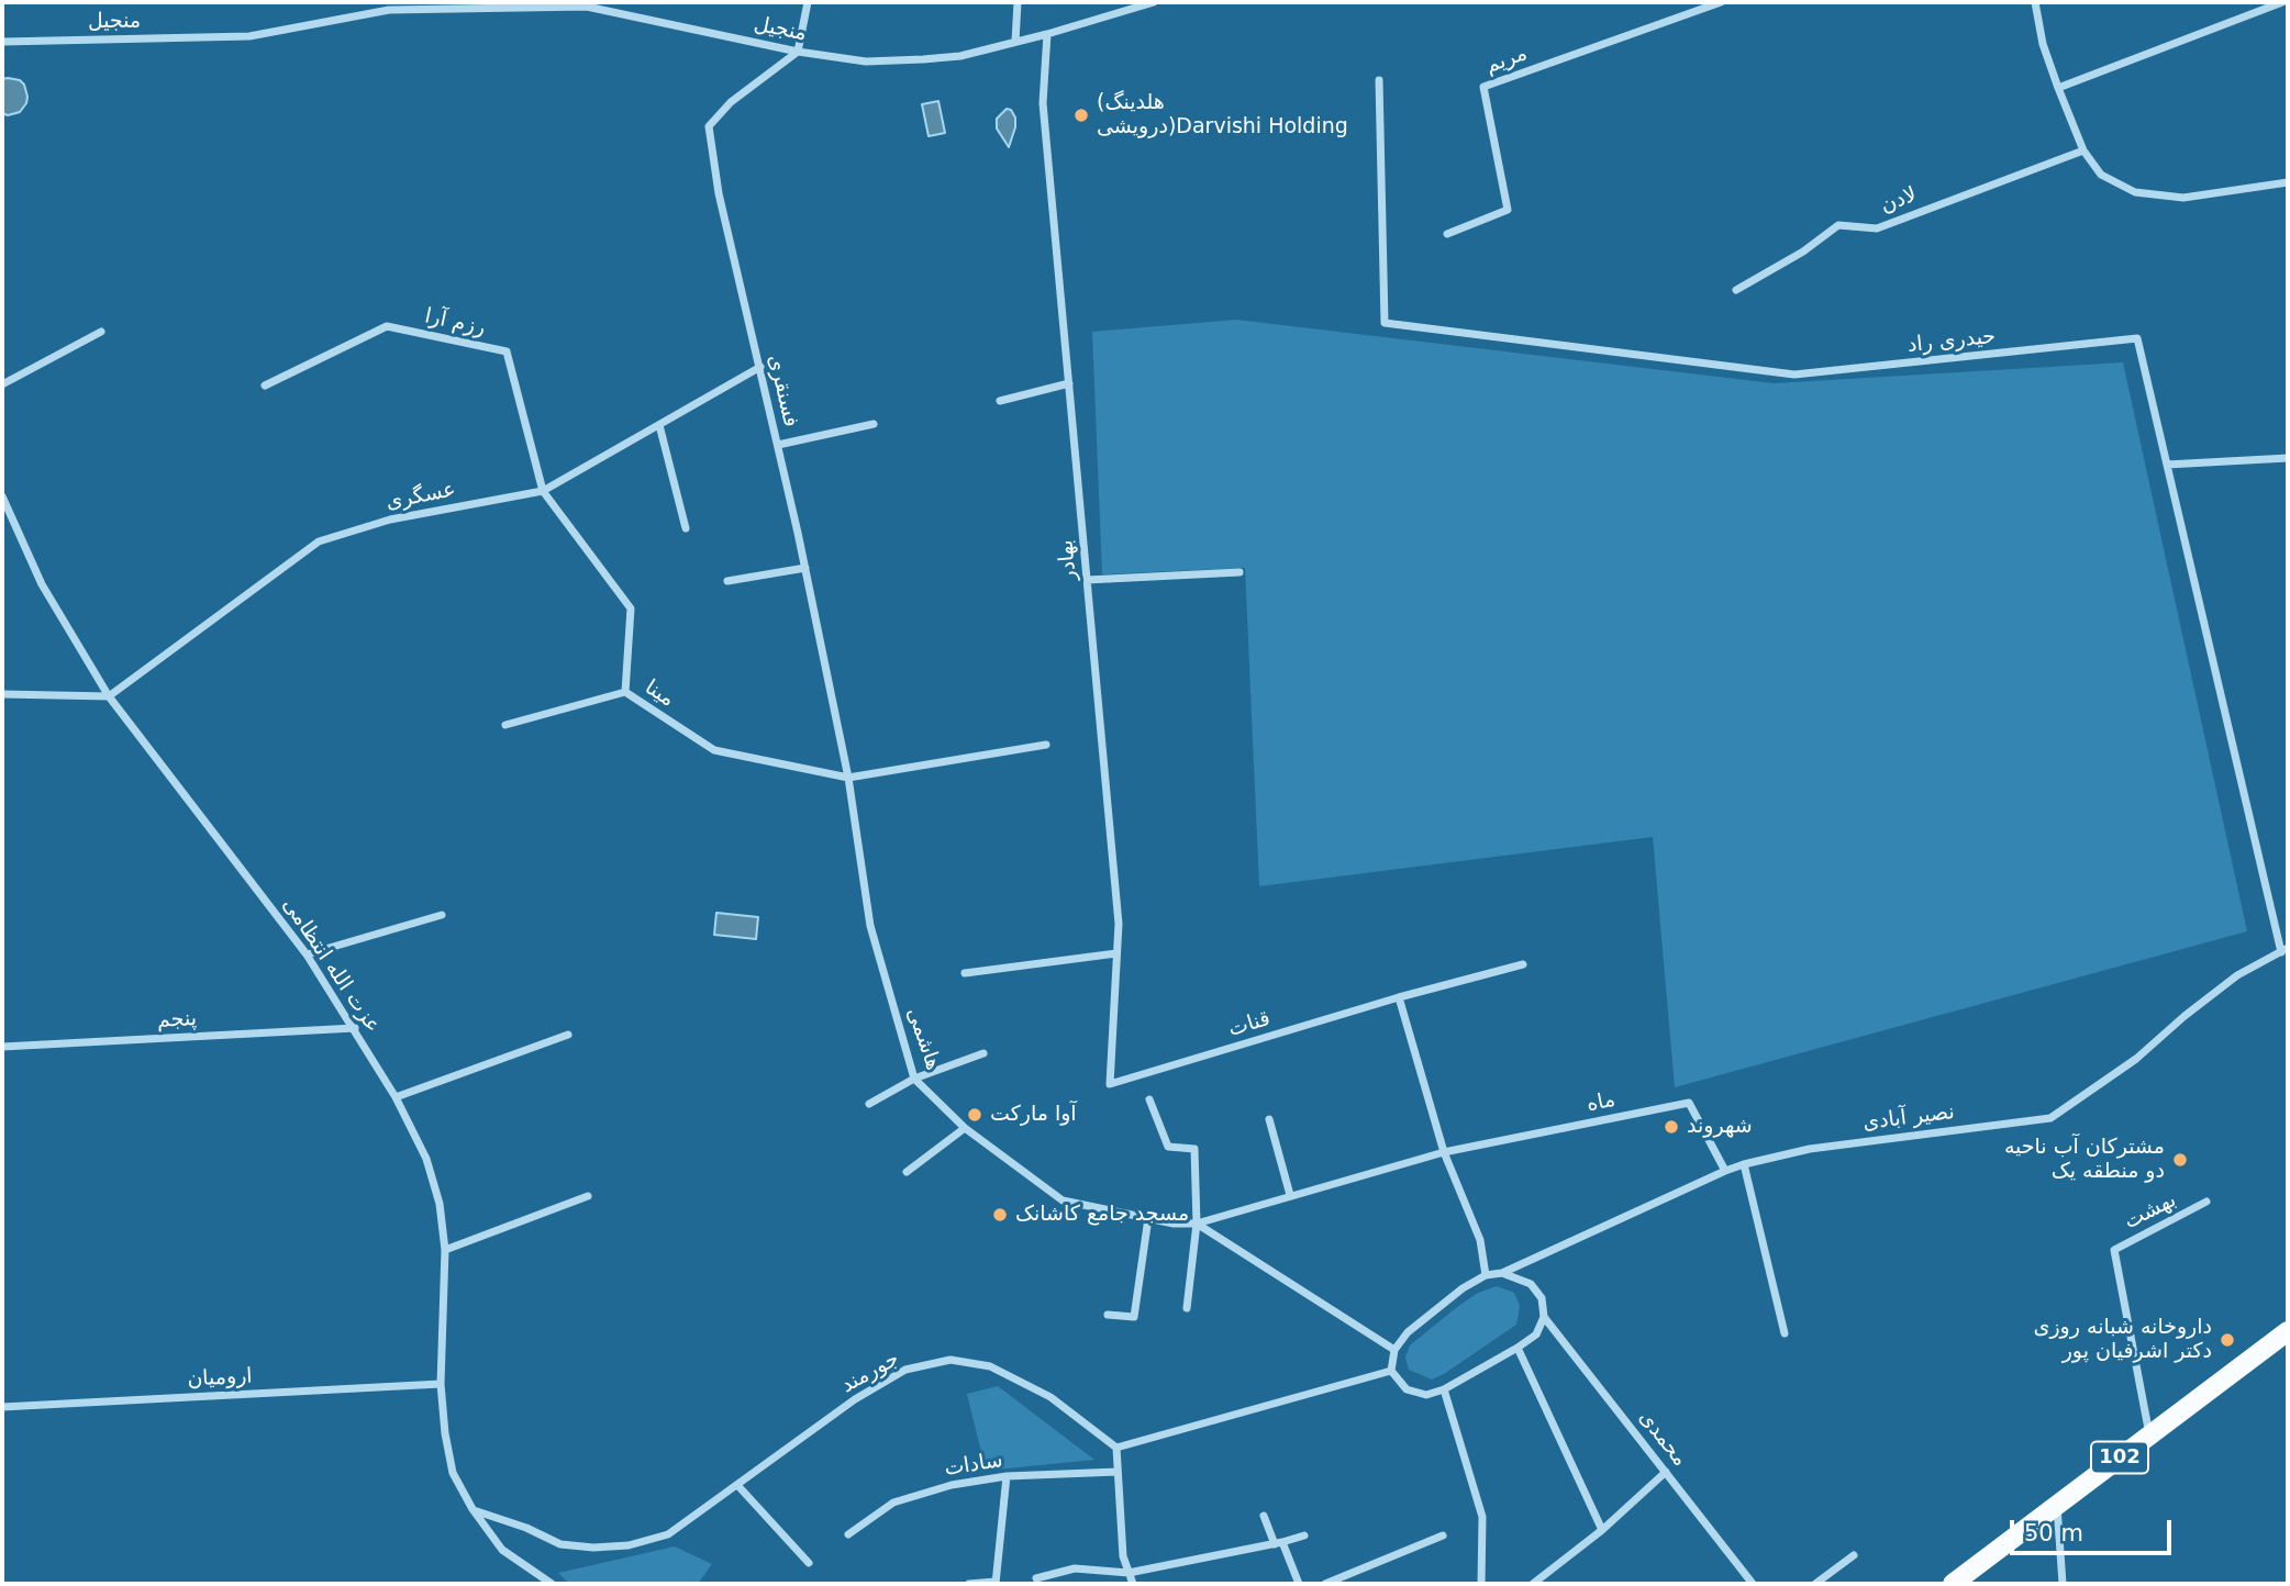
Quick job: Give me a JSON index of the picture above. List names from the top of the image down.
{
  "streets": {
    "main road": ["102"],
    "street": [
      "منجیل",
      "مریم",
      "لادن",
      "رزم آرا",
      "حیدری راد",
      "فسنقری",
      "عسگری",
      "بهادر",
      "مینا",
      "عزت الله انتظامی",
      "پنجم",
      "قنات",
      "هاشمی",
      "ماه",
      "نصیر آبادی",
      "بهشت",
      "جورمند",
      "ارومیان",
      "محمدی",
      "سادات"
    ]
  },
  "crossings": [
    ["منجیل", "فسنقری"],
    ["منجیل", "بهادر"],
    ["رزم آرا", "عسگری"],
    ["رزم آرا", "مینا"],
    ["حیدری راد", "نصیر آبادی"],
    ["فسنقری", "عسگری"],
    ["فسنقری", "مینا"],
    ["فسنقری", "هاشمی"],
    ["عسگری", "مینا"],
    ["عسگری", "عزت الله انتظامی"],
    ["بهادر", "قنات"],
    ["مینا", "هاشمی"],
    ["عزت الله انتظامی", "پنجم"],
    ["عزت الله انتظامی", "جورمند"],
    ["عزت الله انتظامی", "ارومیان"],
    ["ماه", "نصیر آبادی"],
    ["نصیر آبادی", "محمدی"],
    ["بهشت", "102"]
  ],
  "places": [
    "(هلدینگ درویشی)Darvishi Holding",
    "آوا مارکت",
    "شهروند",
    "مشترکان آب ناحیه دو منطقه یک",
    "مسجد جامع کاشانک",
    "داروخانه شبانه روزی دکتر اشرفیان پور"
  ],
  "scale_bar": "50 m"
}
